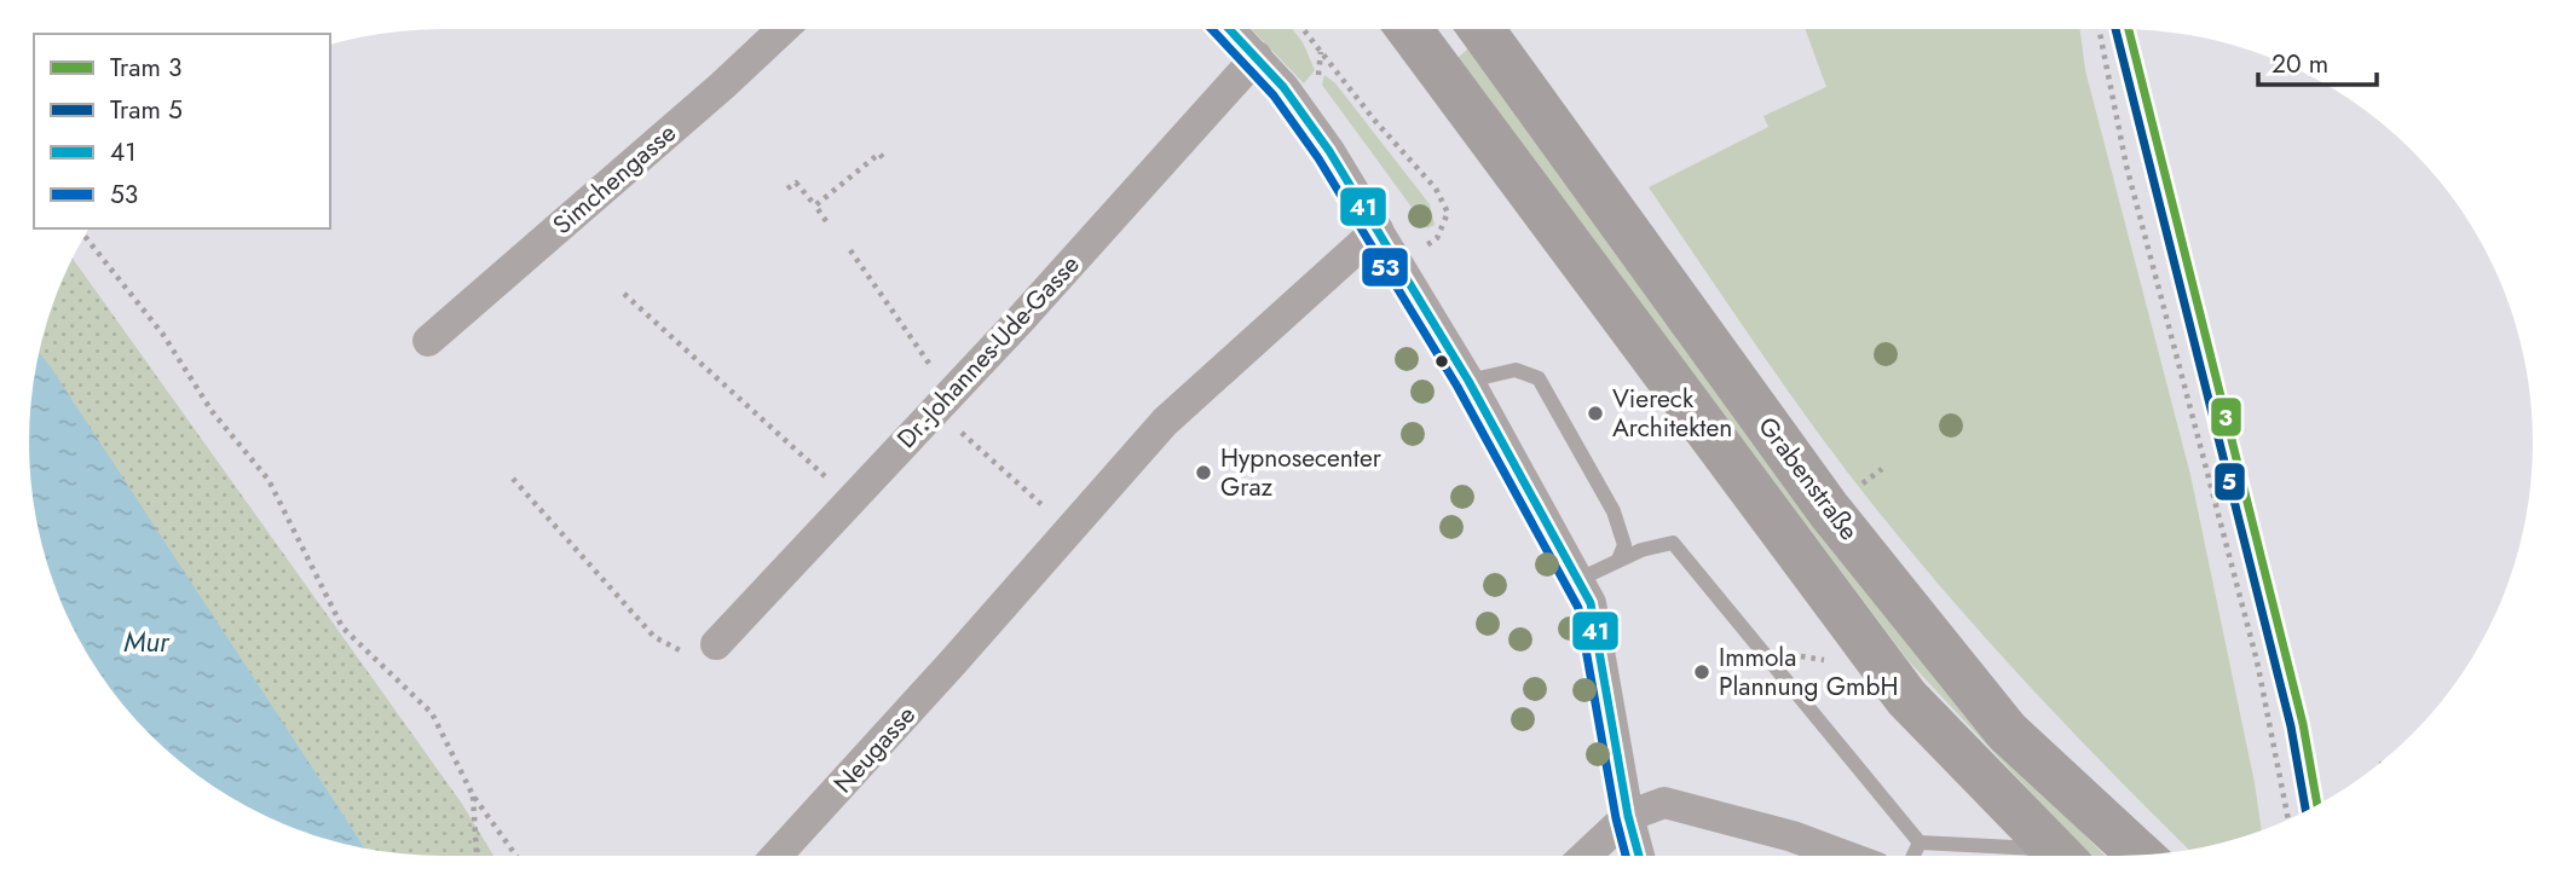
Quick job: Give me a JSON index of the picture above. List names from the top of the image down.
{
  "streets": {
    "main road": ["Grabenstraße"],
    "street": ["Simchengasse", "Dr.-Johannes-Ude-Gasse", "Neugasse"]
  },
  "water": ["Mur"],
  "places": ["Viereck Architekten", "Hypnosecenter Graz", "Immola Plannung GmbH"],
  "lines": [
    "tram line 5",
    "transit line 41",
    "transit line 53",
    "tram line 3"
  ],
  "legend": [
    "Tram 3",
    "Tram 5",
    "41",
    "53"
  ],
  "scale_bar": "20 m"
}
